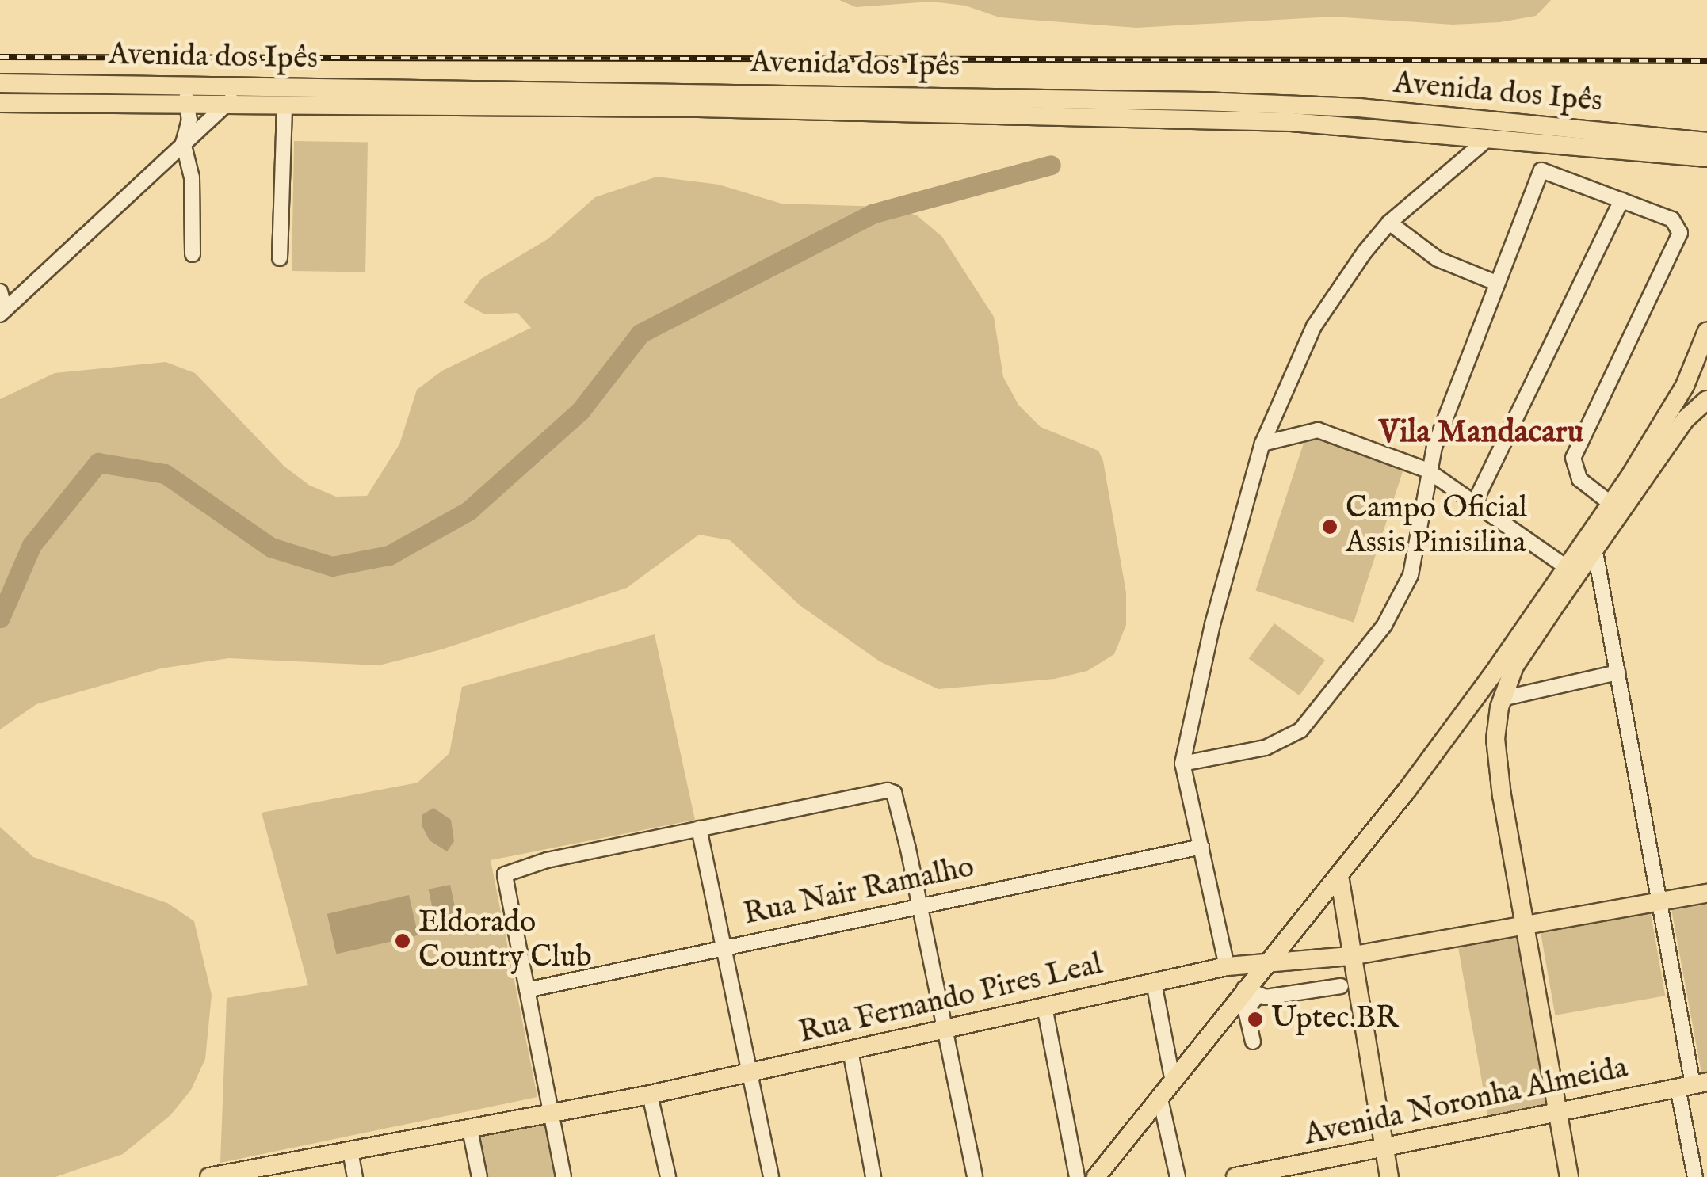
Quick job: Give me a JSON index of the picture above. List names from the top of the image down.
{
  "streets": {
    "main road": ["Avenida dos Ipês", "Rua Fernando Pires Leal", "Avenida Noronha Almeida"],
    "street": ["Rua Nair Ramalho"]
  },
  "districts": ["Vila Mandacaru"],
  "places": ["Campo Oficial Assis Pinisilina", "Eldorado Country Club", "Uptec.BR"]
}
